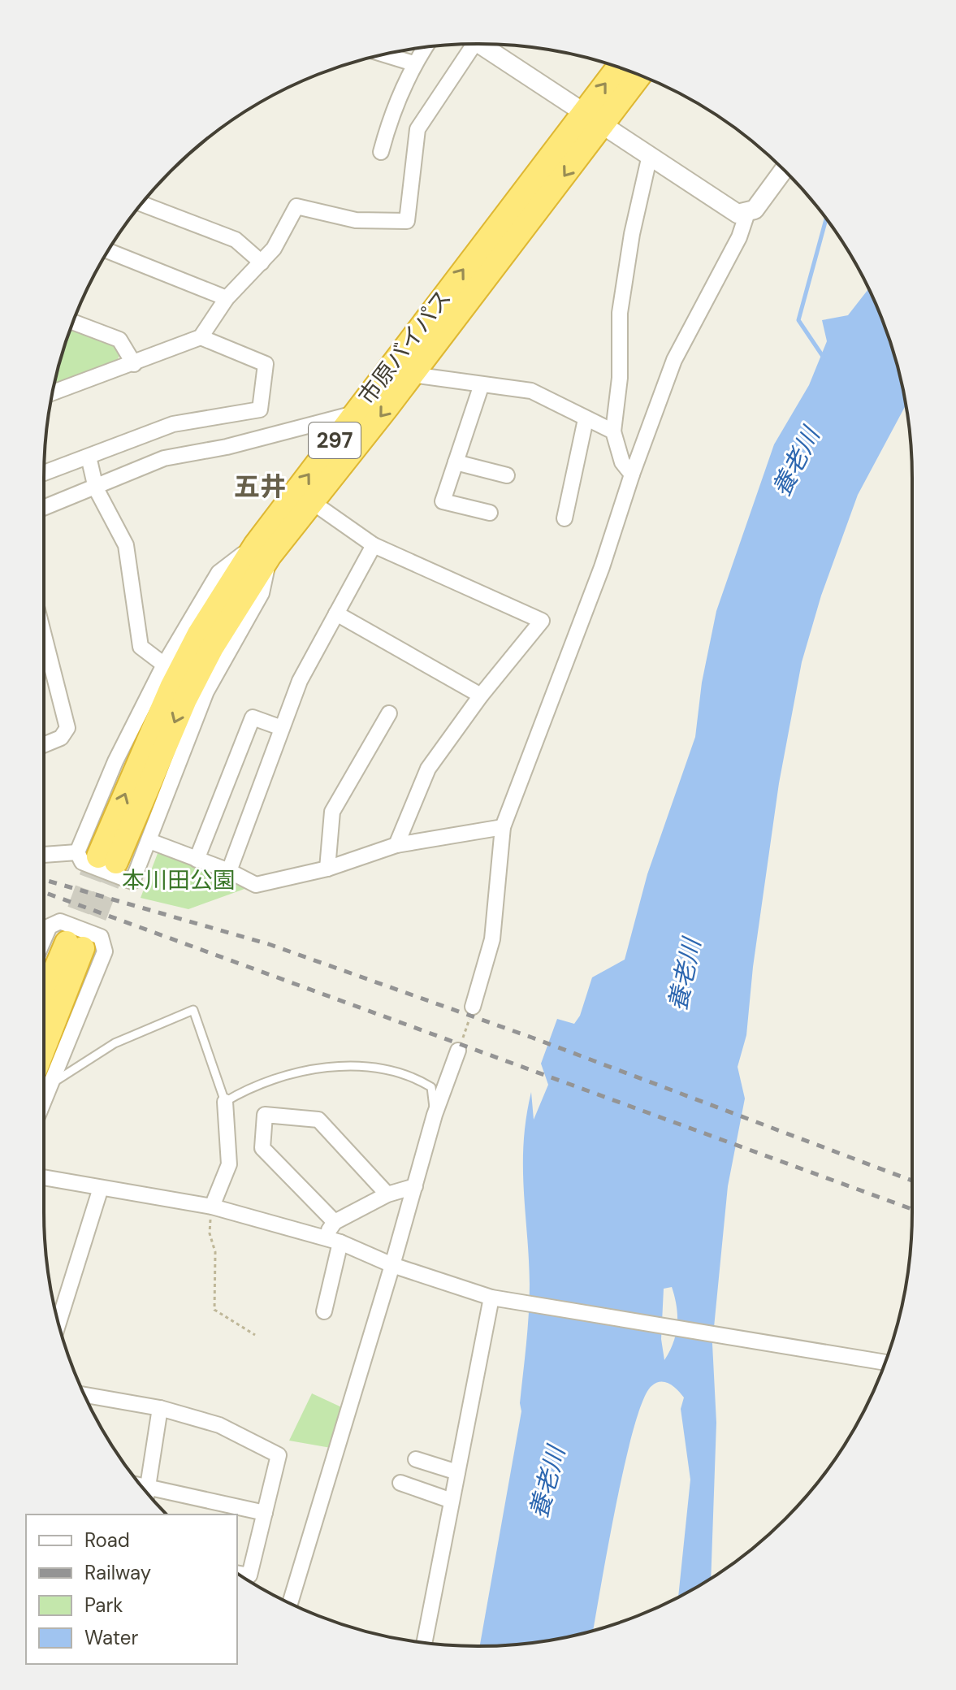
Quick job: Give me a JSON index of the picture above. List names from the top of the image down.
{
  "streets": {
    "highway": ["市原バイパス", "297"]
  },
  "districts": ["五井"],
  "water": ["養老川"],
  "parks": ["本川田公園"],
  "legend": [
    "Road",
    "Railway",
    "Park",
    "Water"
  ]
}
